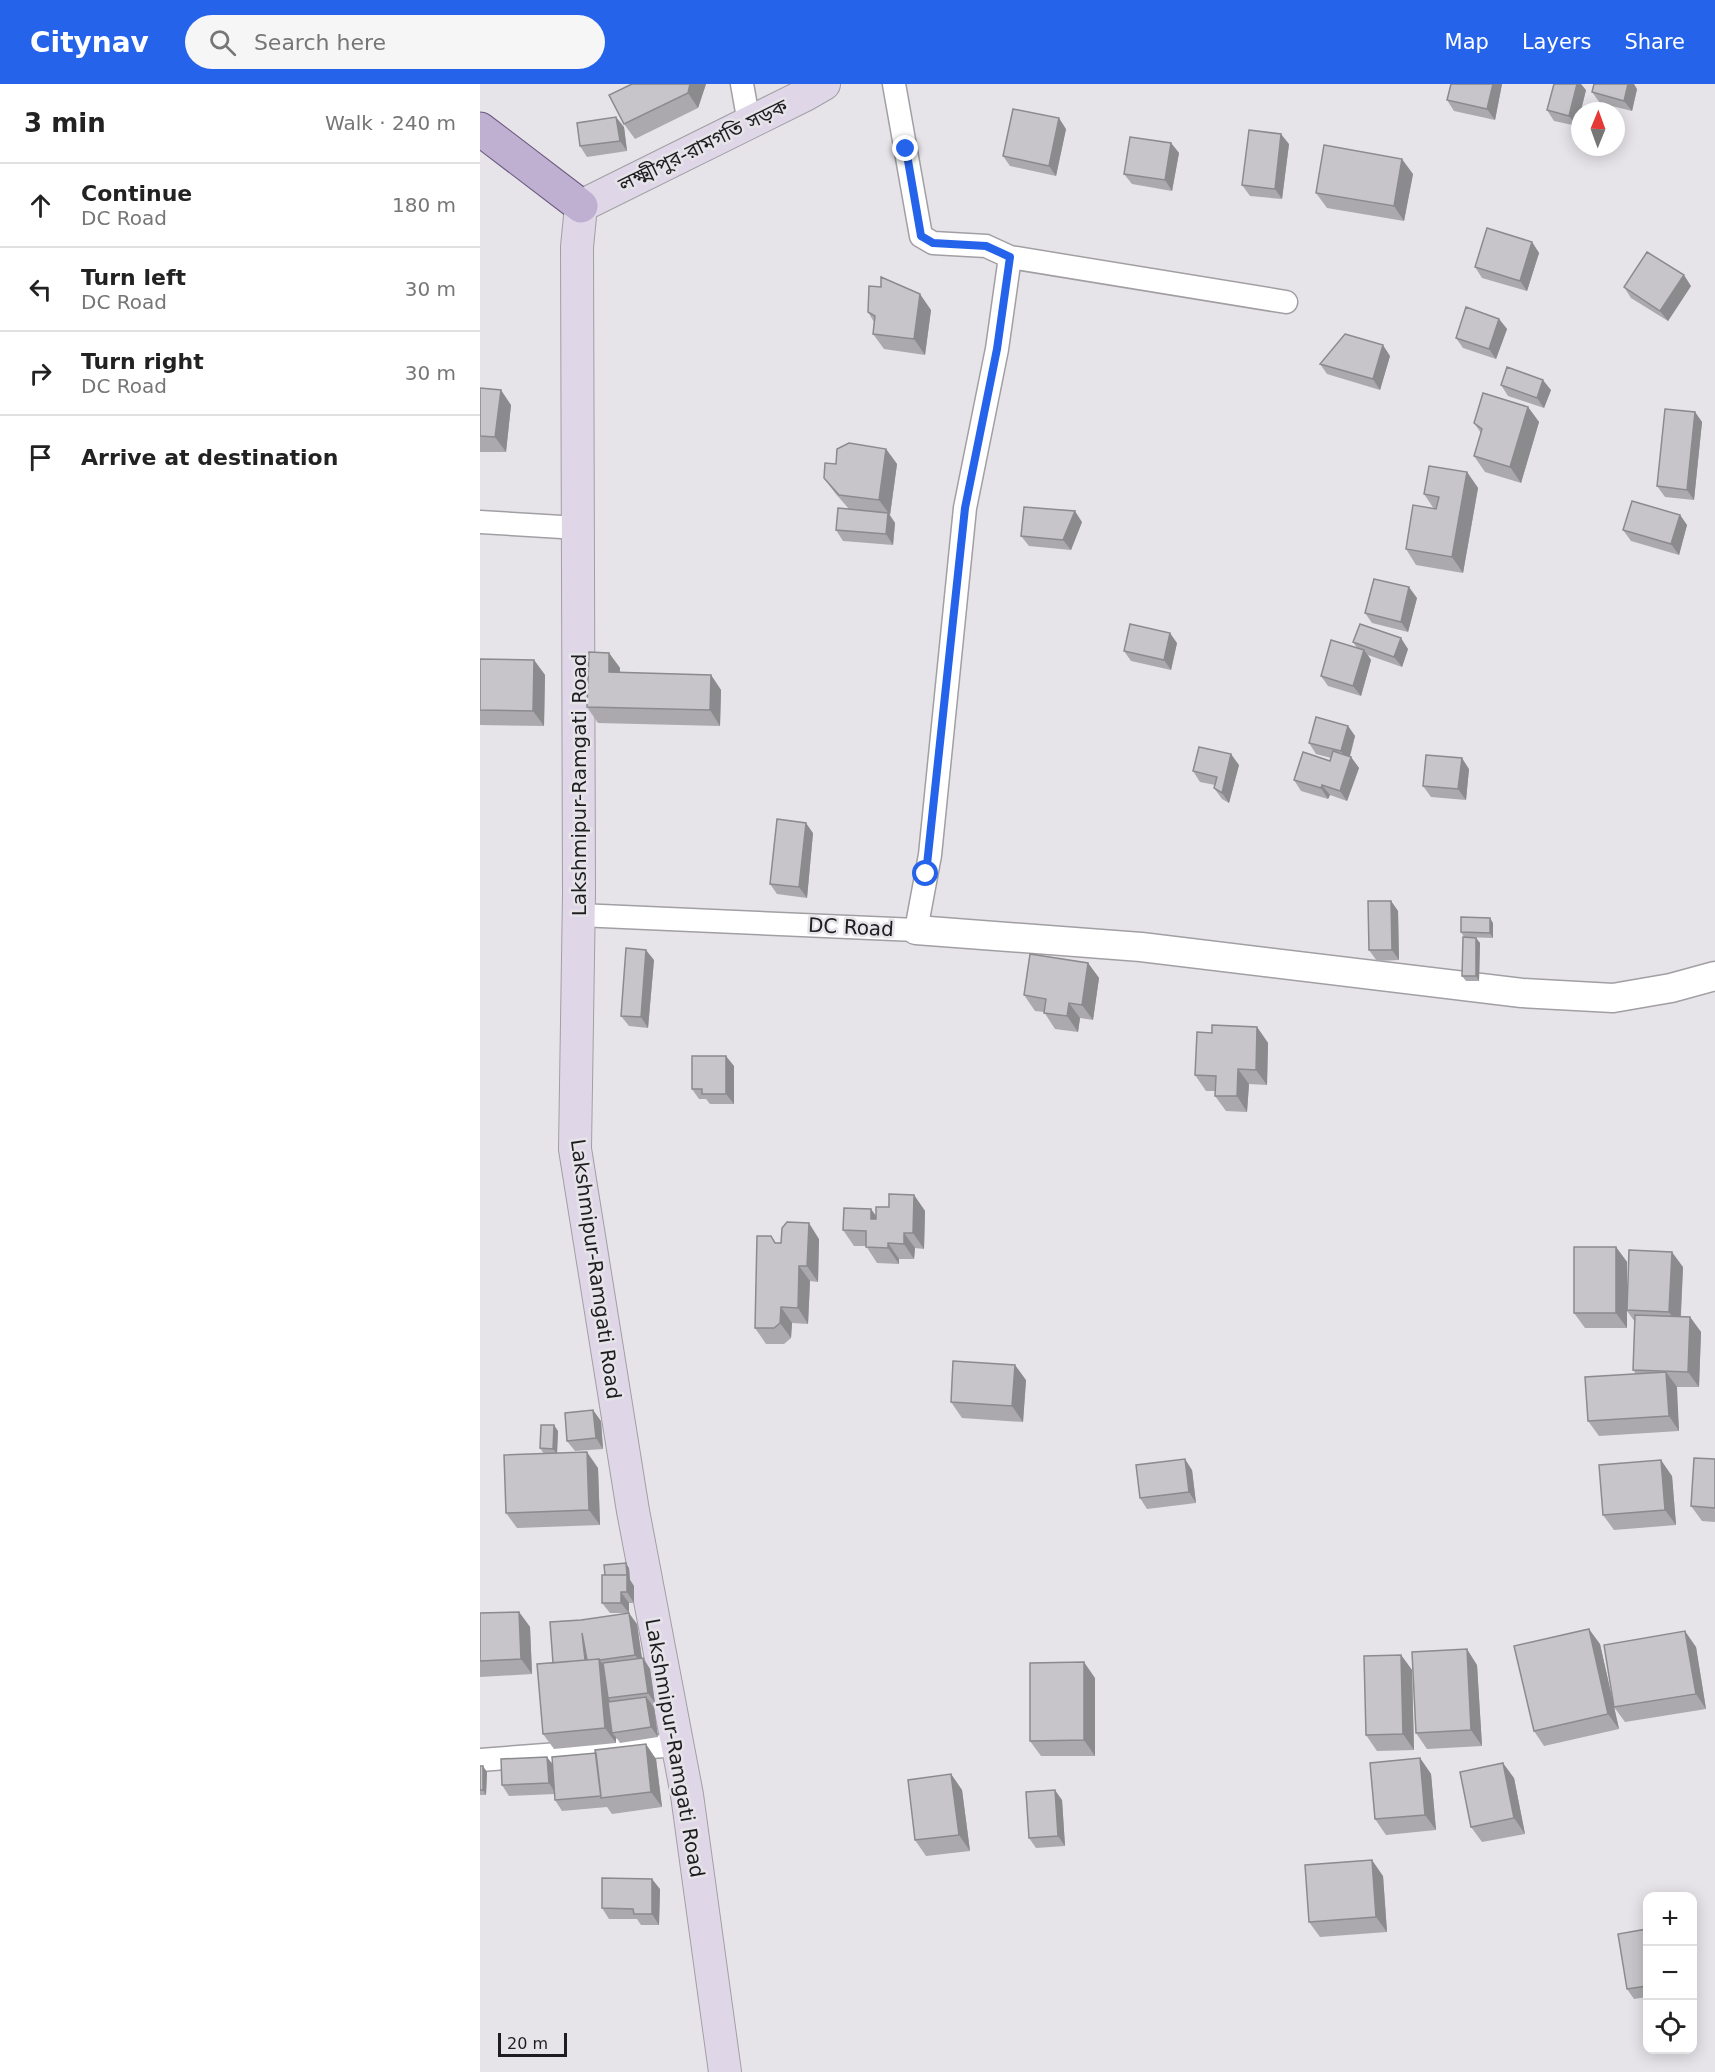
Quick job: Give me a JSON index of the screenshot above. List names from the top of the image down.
{
  "streets": {
    "main road": ["লক্ষ্মীপুর-রামগতি সড়ক", "Lakshmipur-Ramgati Road"],
    "street": ["DC Road"]
  },
  "crossings": [
    ["লক্ষ্মীপুর-রামগতি সড়ক", "Lakshmipur-Ramgati Road"],
    ["Lakshmipur-Ramgati Road", "DC Road"]
  ],
  "scale_bar": "20 m",
  "north": "top",
  "page": {
    "header": "Citynav",
    "search": "Search here",
    "nav": ["Map", "Layers", "Share"],
    "heading": ["3 min", "Walk · 240 m"],
    "list": [
      ["Continue", "DC Road", "180 m"],
      ["Turn left", "DC Road", "30 m"],
      ["Turn right", "DC Road", "30 m"],
      "Arrive at destination"
    ],
    "map_buttons": ["+", "−"],
    "scale": "20 m"
  }
}
